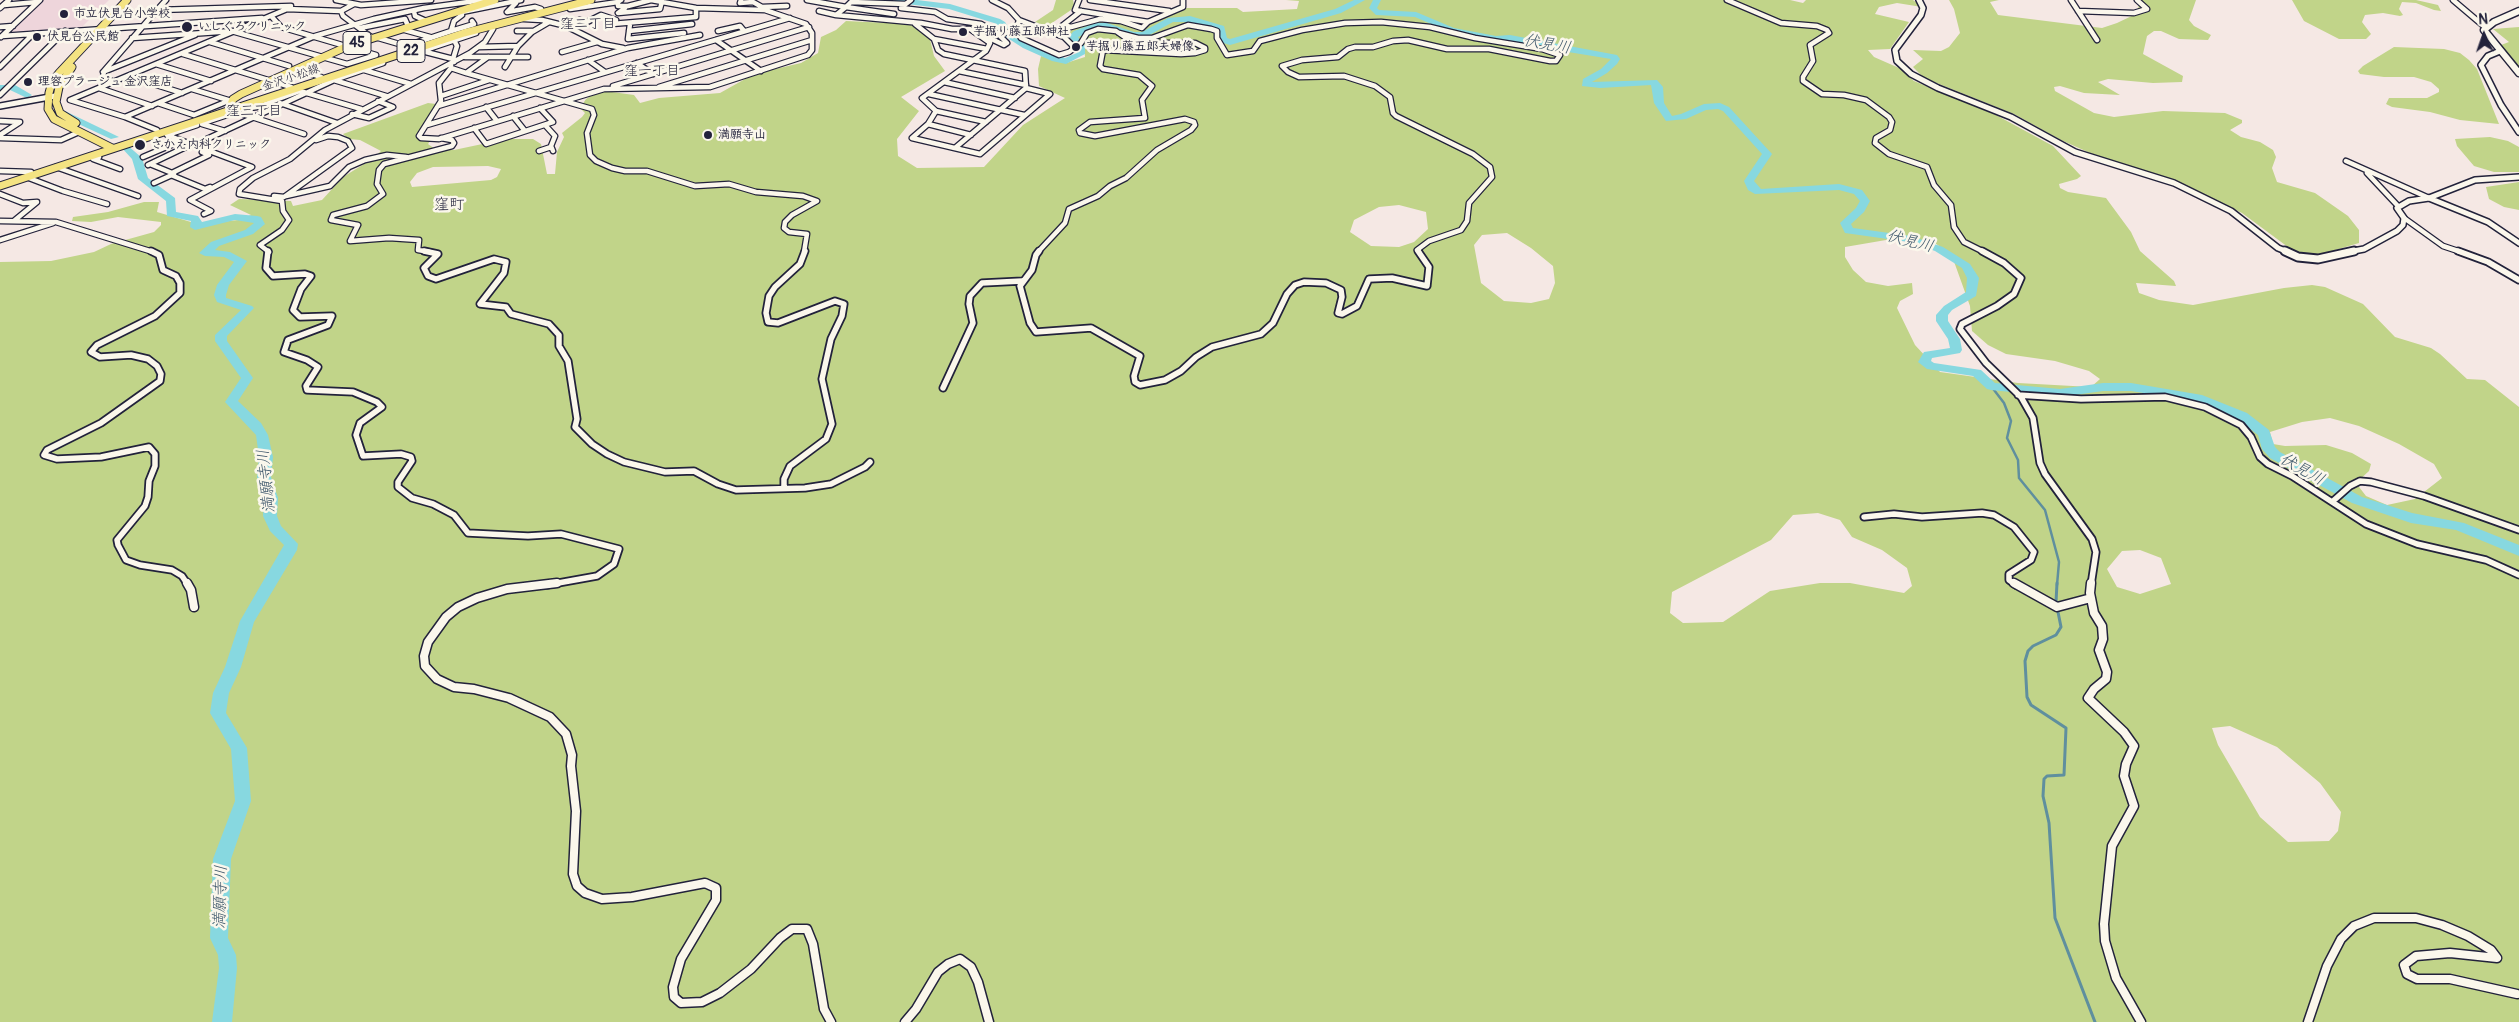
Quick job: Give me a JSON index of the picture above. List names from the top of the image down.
{
  "streets": {
    "main road": ["45", "22", "金沢小松線"]
  },
  "crossings": [
    ["45", "金沢小松線"]
  ],
  "districts": [
    "窪二丁目",
    "窪一丁目",
    "窪三丁目",
    "窪町"
  ],
  "water": ["伏見川", "満願寺川"],
  "places": [
    "市立伏見台小学校",
    "いしぐろクリニック",
    "芋掘り藤五郎神社",
    "伏見台公民館",
    "芋掘り藤五郎夫婦像",
    "理容プラージュ 金沢窪店",
    "満願寺山",
    "さかえ内科クリニック"
  ],
  "north": "top"
}
